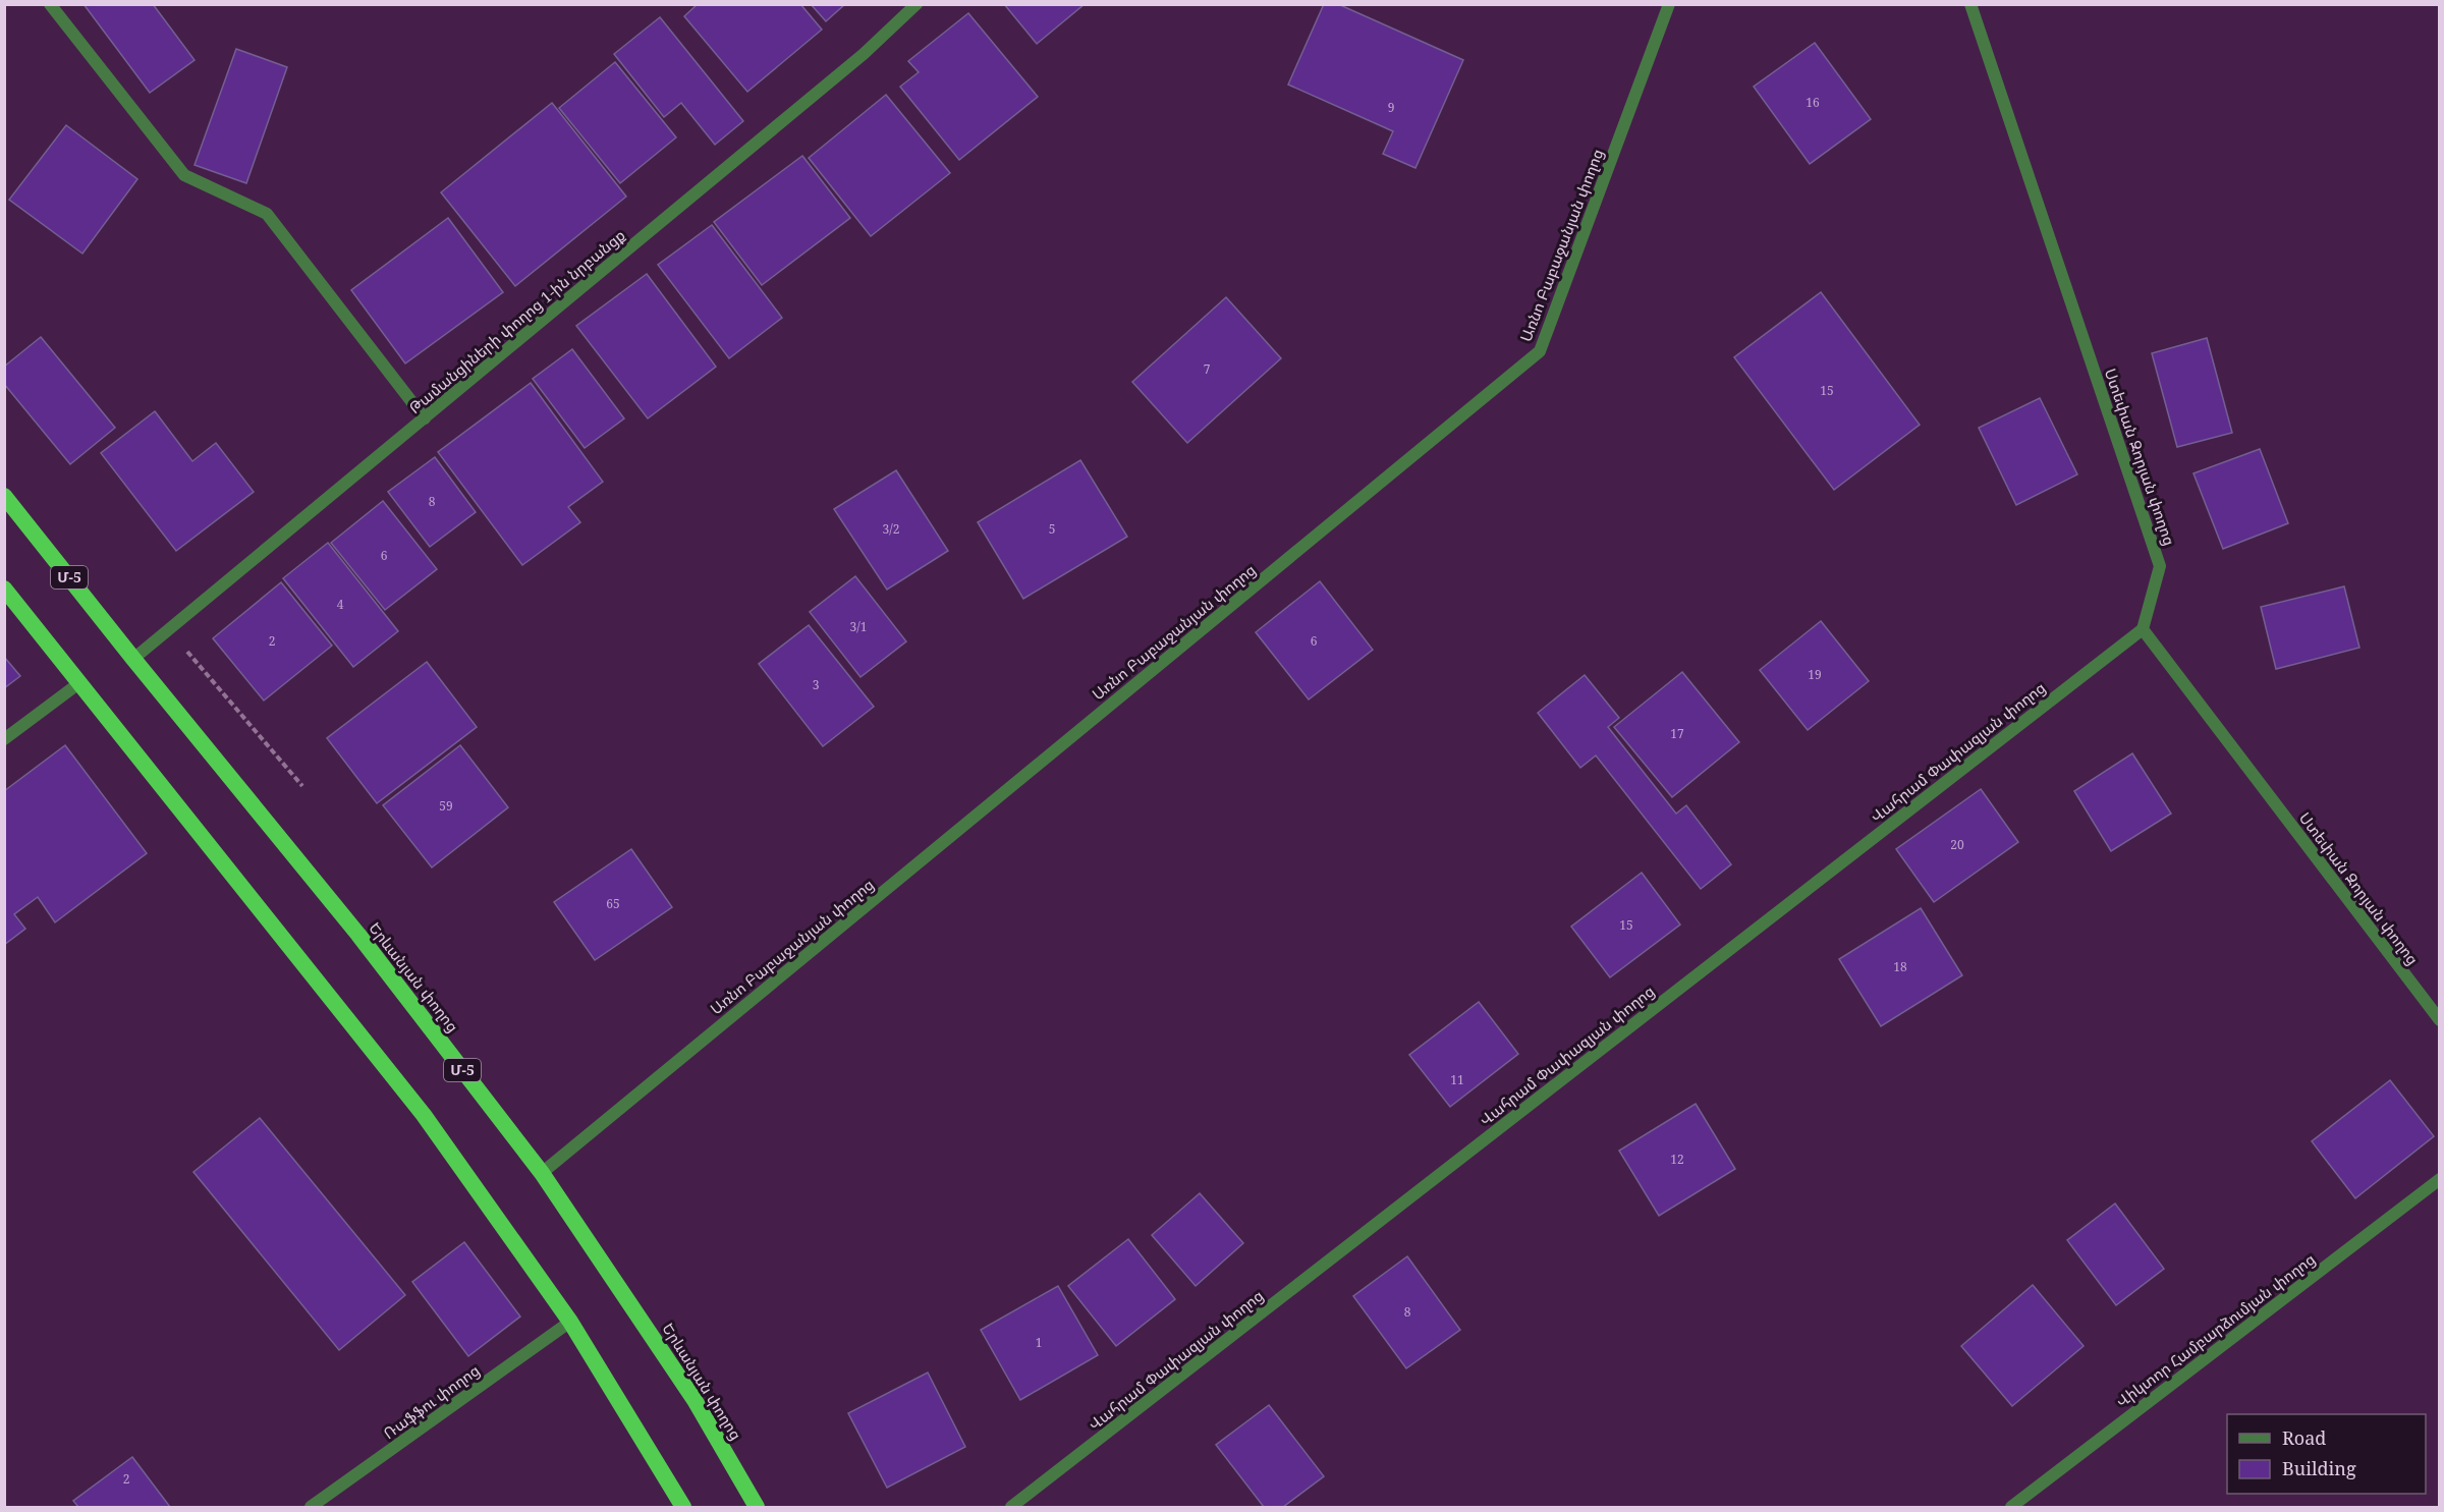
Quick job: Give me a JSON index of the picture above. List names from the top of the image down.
{
  "streets": {
    "highway": ["Մ-5", "Երևանյան փողոց"],
    "street": [
      "Առնո Բաբաջանյան փողոց",
      "Թամանցիների փողոց 1-ին նրբանցք",
      "Ստեփան Զորյան փողոց",
      "Վահրամ Փափազյան փողոց",
      "Վիկտոր Համբարձումյան փողոց",
      "Ռաֆֆու փողոց"
    ]
  },
  "crossings": [
    ["Առնո Բաբաջանյան փողոց", "Երևանյան փողոց"],
    ["Թամանցիների փողոց 1-ին նրբանցք", "Երևանյան փողոց"],
    ["Ստեփան Զորյան փողոց", "Վահրամ Փափազյան փողոց"]
  ],
  "house_numbers": [
    "16",
    "9",
    "7",
    "15",
    "8",
    "3/2",
    "5",
    "6",
    "4",
    "3/1",
    "2",
    "6",
    "19",
    "3",
    "17",
    "59",
    "20",
    "65",
    "15",
    "18",
    "11",
    "12",
    "8",
    "1",
    "2"
  ],
  "legend": ["Road", "Building"]
}
